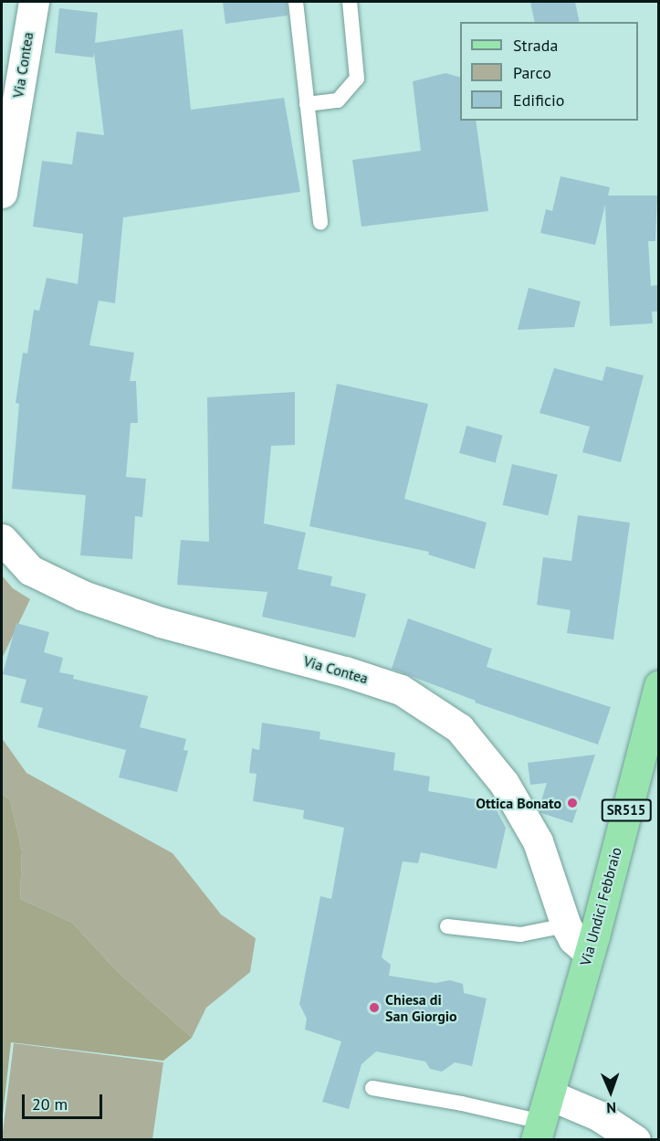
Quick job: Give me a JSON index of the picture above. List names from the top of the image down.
{
  "streets": {
    "main road": ["SR515", "Via Undici Febbraio"],
    "street": ["Via Contea"]
  },
  "places": ["Ottica Bonato", "Chiesa di San Giorgio"],
  "legend": ["Strada", "Parco", "Edificio"],
  "scale_bar": "20 m",
  "north": "bottom"
}
